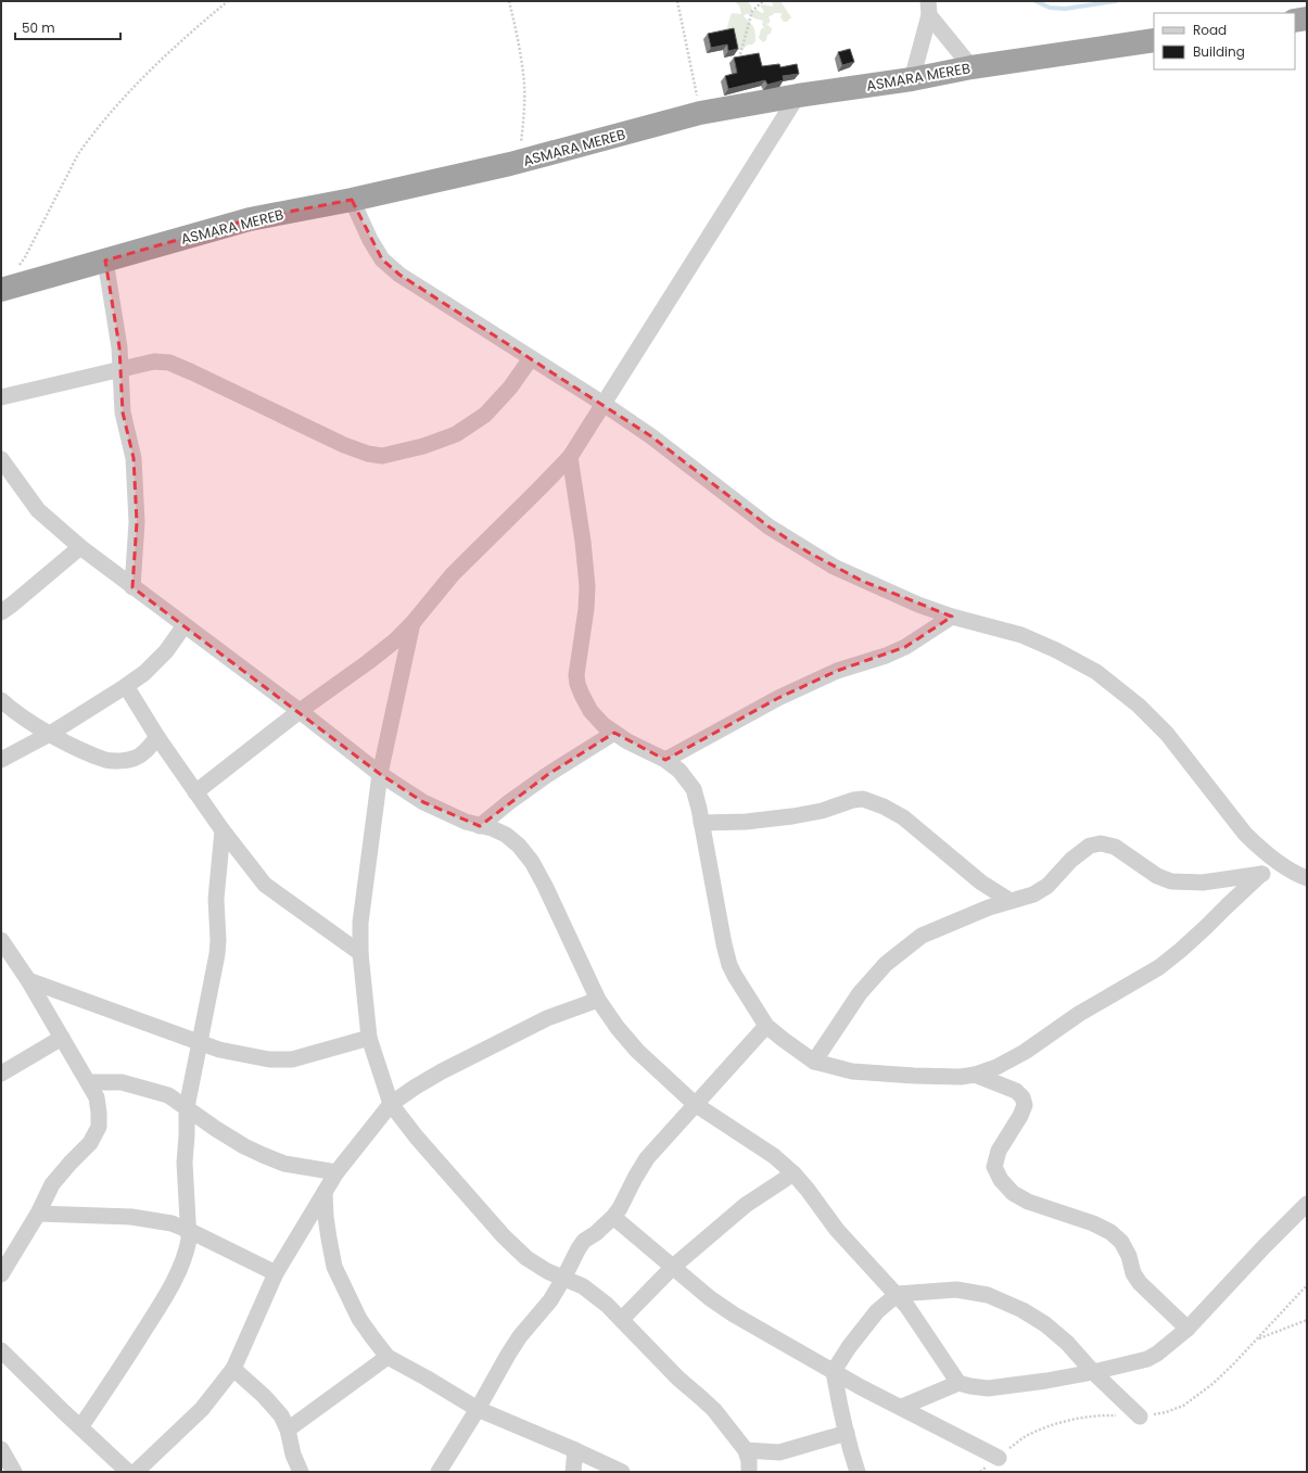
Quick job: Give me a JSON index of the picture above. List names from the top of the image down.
{
  "streets": {
    "highway": ["ASMARA MEREB"]
  },
  "legend": ["Road", "Building"],
  "scale_bar": "50 m"
}
